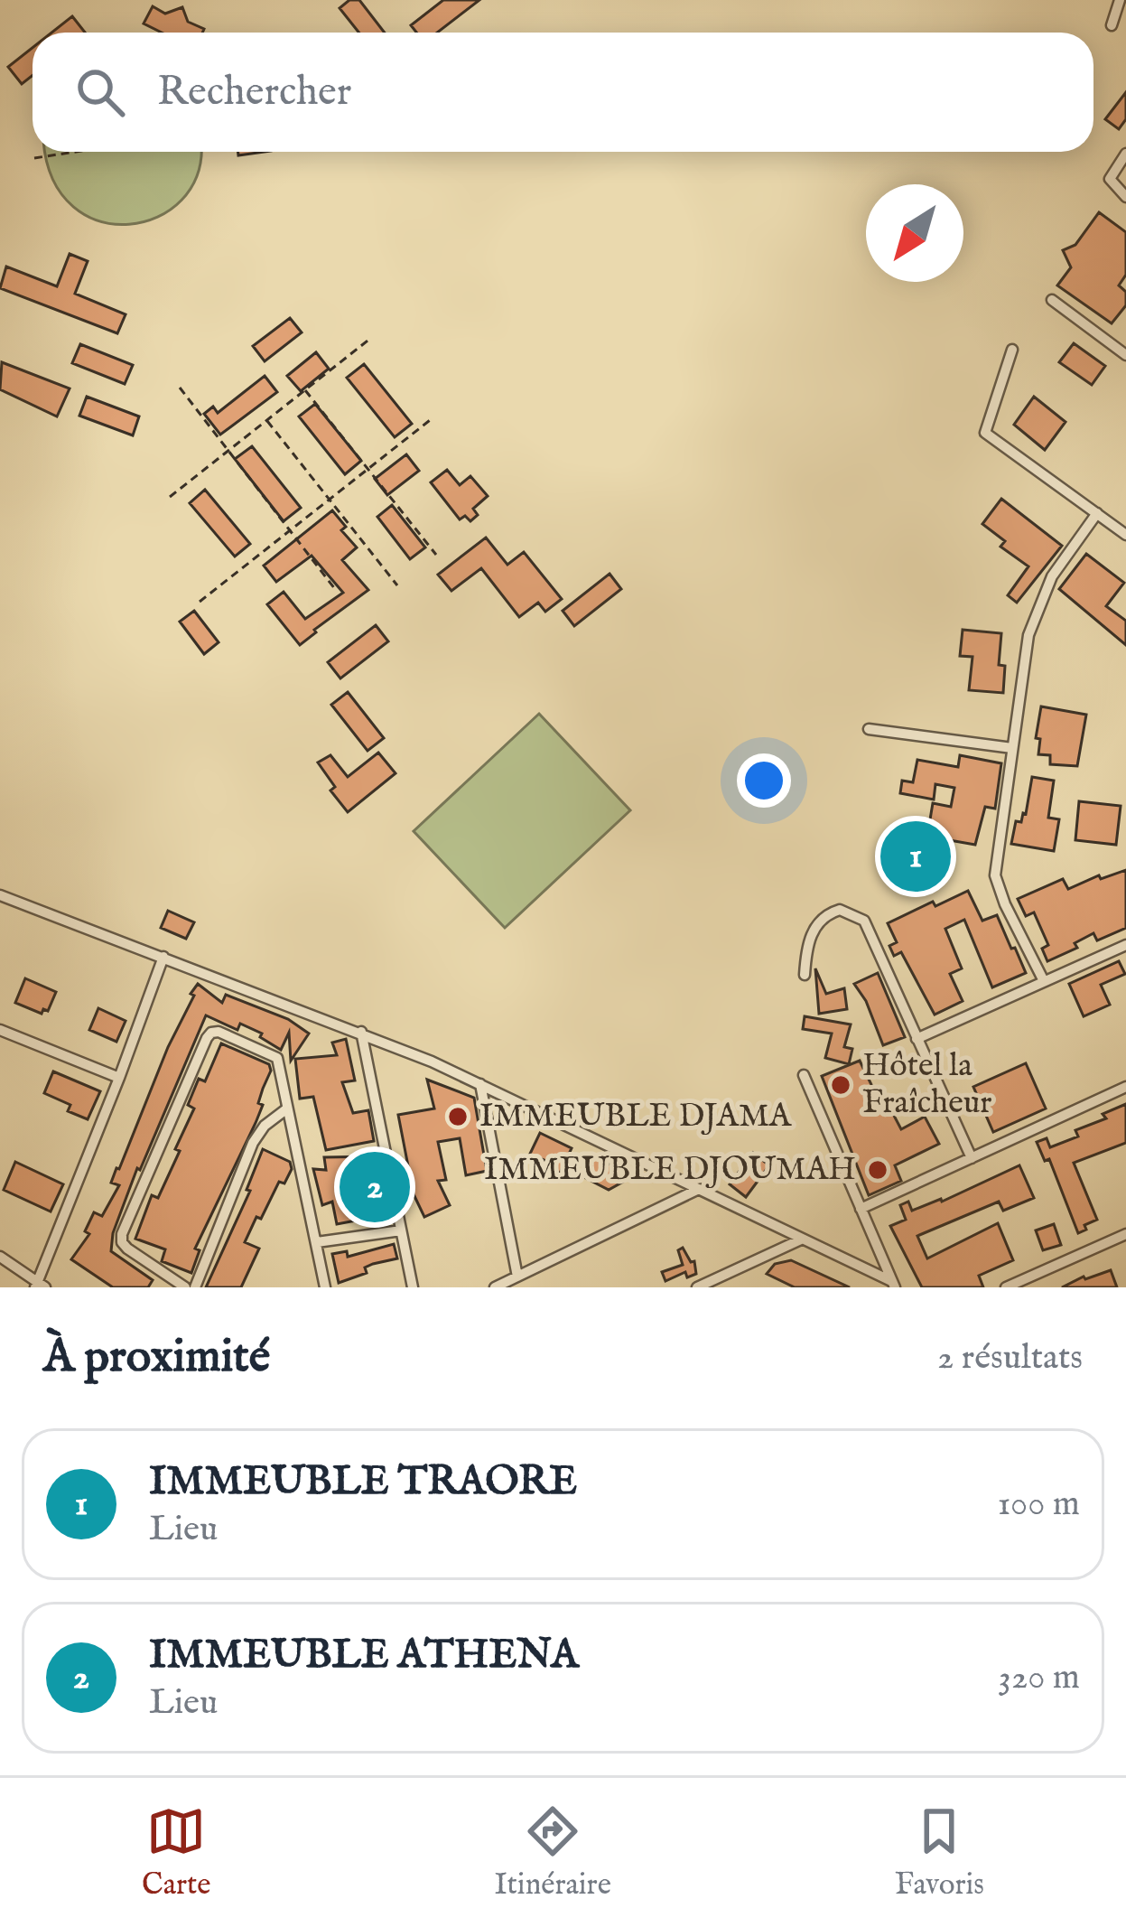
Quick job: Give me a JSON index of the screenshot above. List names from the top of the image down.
{
  "places": ["Hôtel la Fraîcheur", "IMMEUBLE DJAMA", "IMMEUBLE DJOUMAH"],
  "north": "bottom left",
  "page": {
    "search": "Rechercher",
    "pins": ["1", "2"],
    "heading": ["À proximité", "2 résultats"],
    "list": [
      {
        "mark": "1",
        "name": "IMMEUBLE TRAORE",
        "note": "Lieu",
        "value": "100 m"
      },
      {
        "mark": "2",
        "name": "IMMEUBLE ATHENA",
        "note": "Lieu",
        "value": "320 m"
      }
    ],
    "nav": ["Carte", "Itinéraire", "Favoris"]
  }
}
